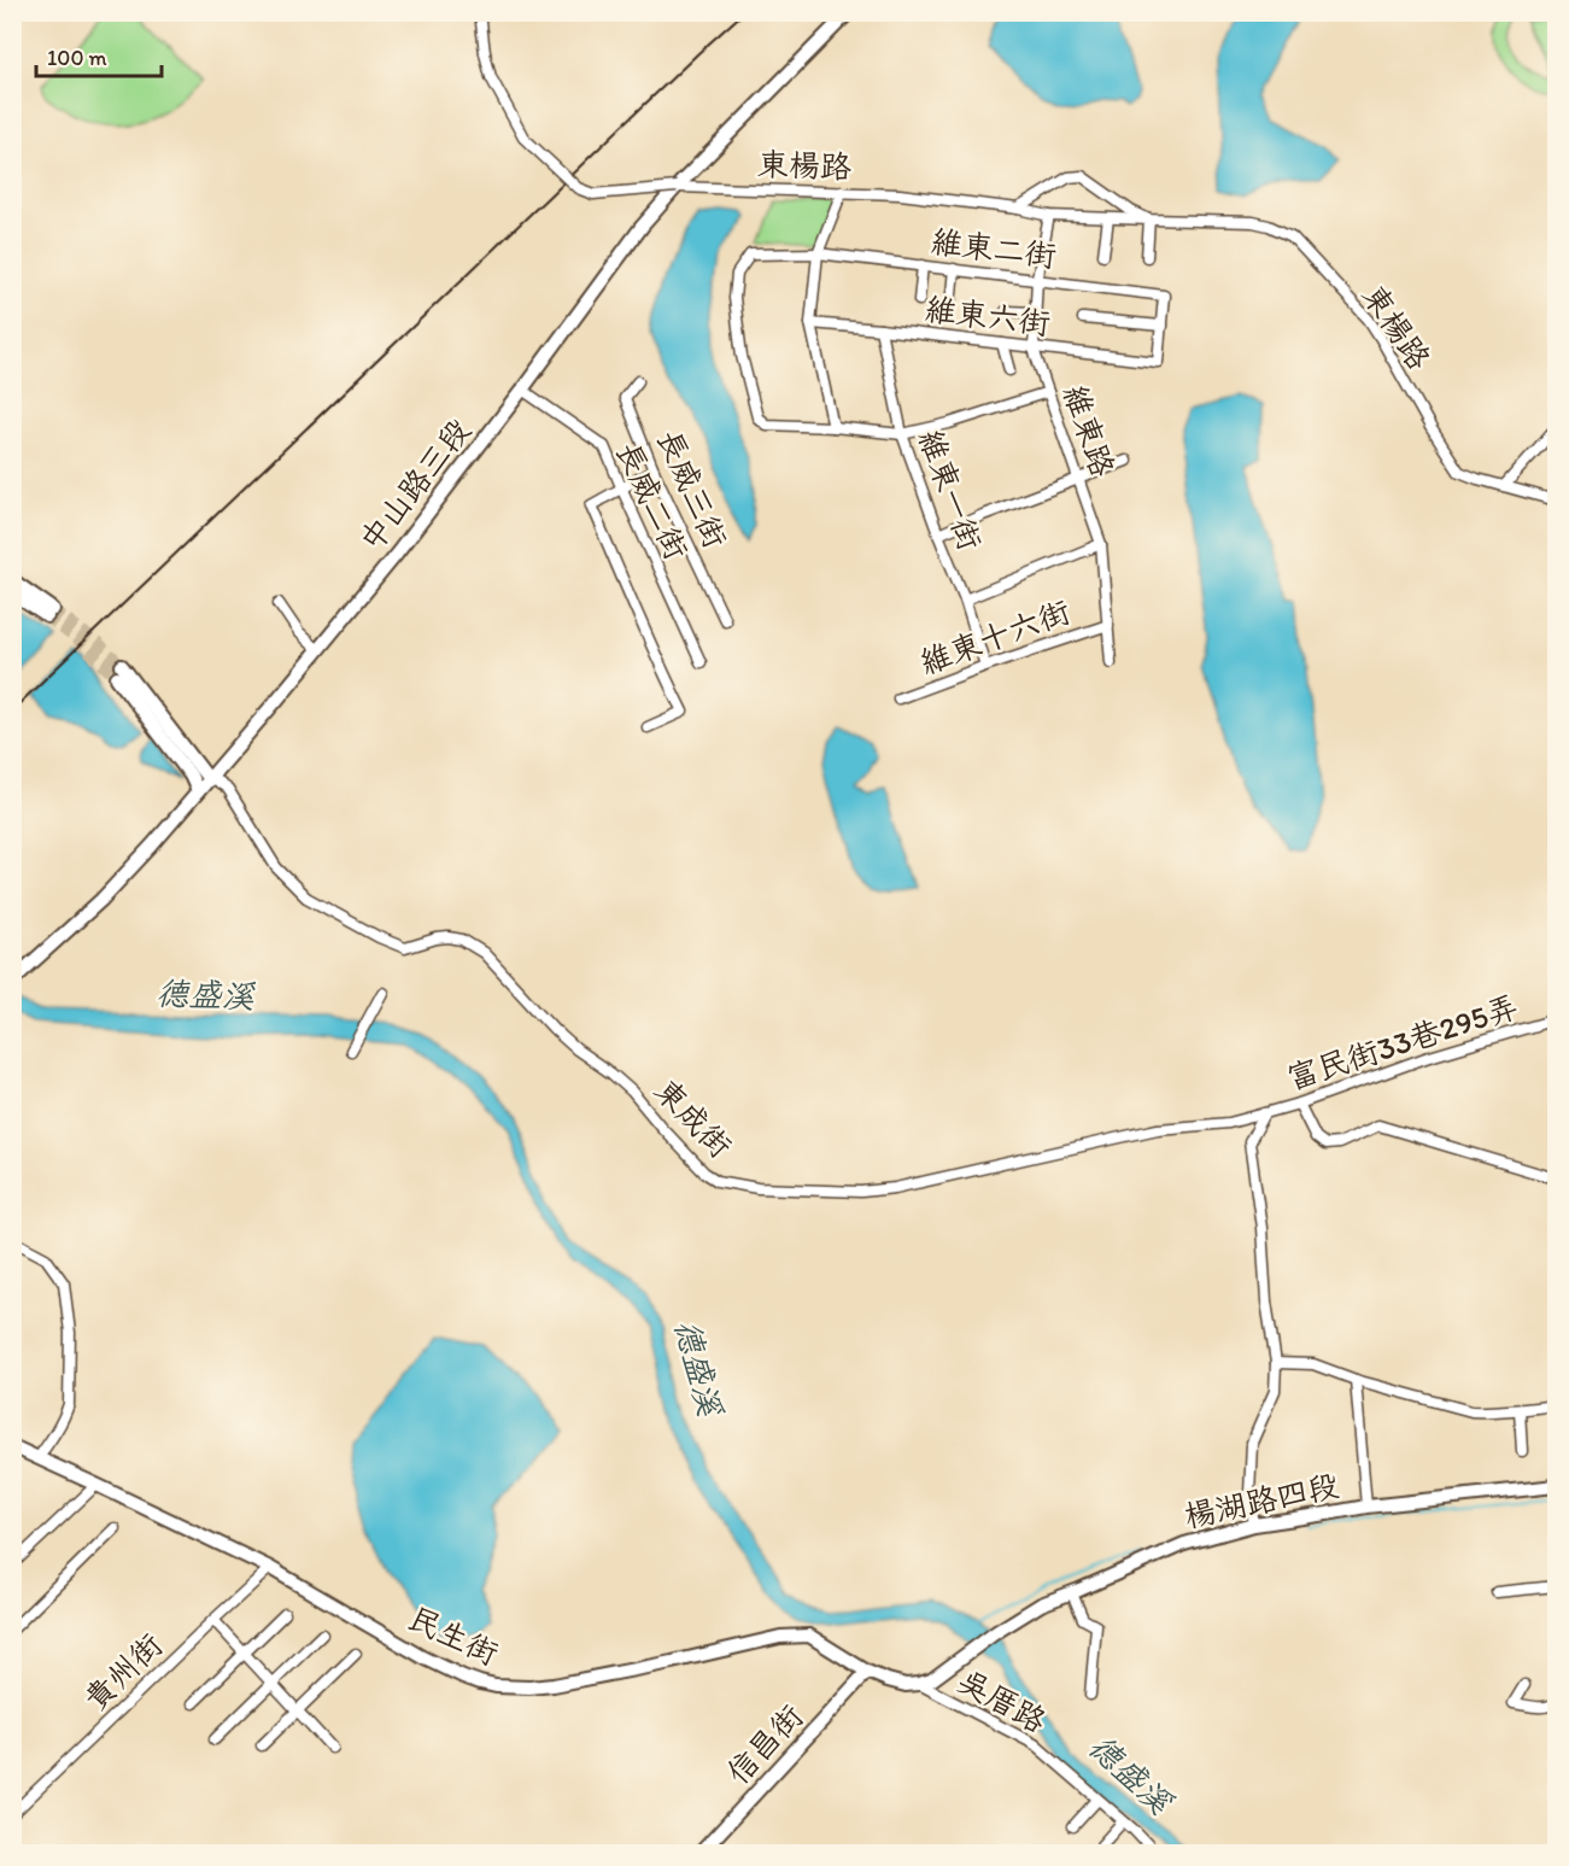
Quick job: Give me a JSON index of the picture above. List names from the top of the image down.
{
  "streets": {
    "street": [
      "東楊路",
      "維東二街",
      "維東六街",
      "維東路",
      "中山路三段",
      "長威三街",
      "維東一街",
      "長威二街",
      "維東十六街",
      "富民街33巷295弄",
      "東成街",
      "楊湖路四段",
      "民生街",
      "貴州街",
      "吳厝路",
      "信昌街"
    ]
  },
  "crossings": [
    ["東楊路", "維東路"],
    ["東楊路", "中山路三段"],
    ["維東二街", "維東六街"],
    ["維東二街", "維東路"],
    ["維東六街", "維東路"],
    ["維東六街", "維東一街"],
    ["維東路", "維東十六街"],
    ["中山路三段", "長威二街"],
    ["中山路三段", "東成街"],
    ["維東一街", "維東十六街"],
    ["富民街33巷295弄", "東成街"],
    ["楊湖路四段", "民生街"],
    ["楊湖路四段", "吳厝路"],
    ["民生街", "貴州街"],
    ["民生街", "吳厝路"],
    ["民生街", "信昌街"]
  ],
  "water": ["德盛溪"],
  "scale_bar": "100 m"
}
